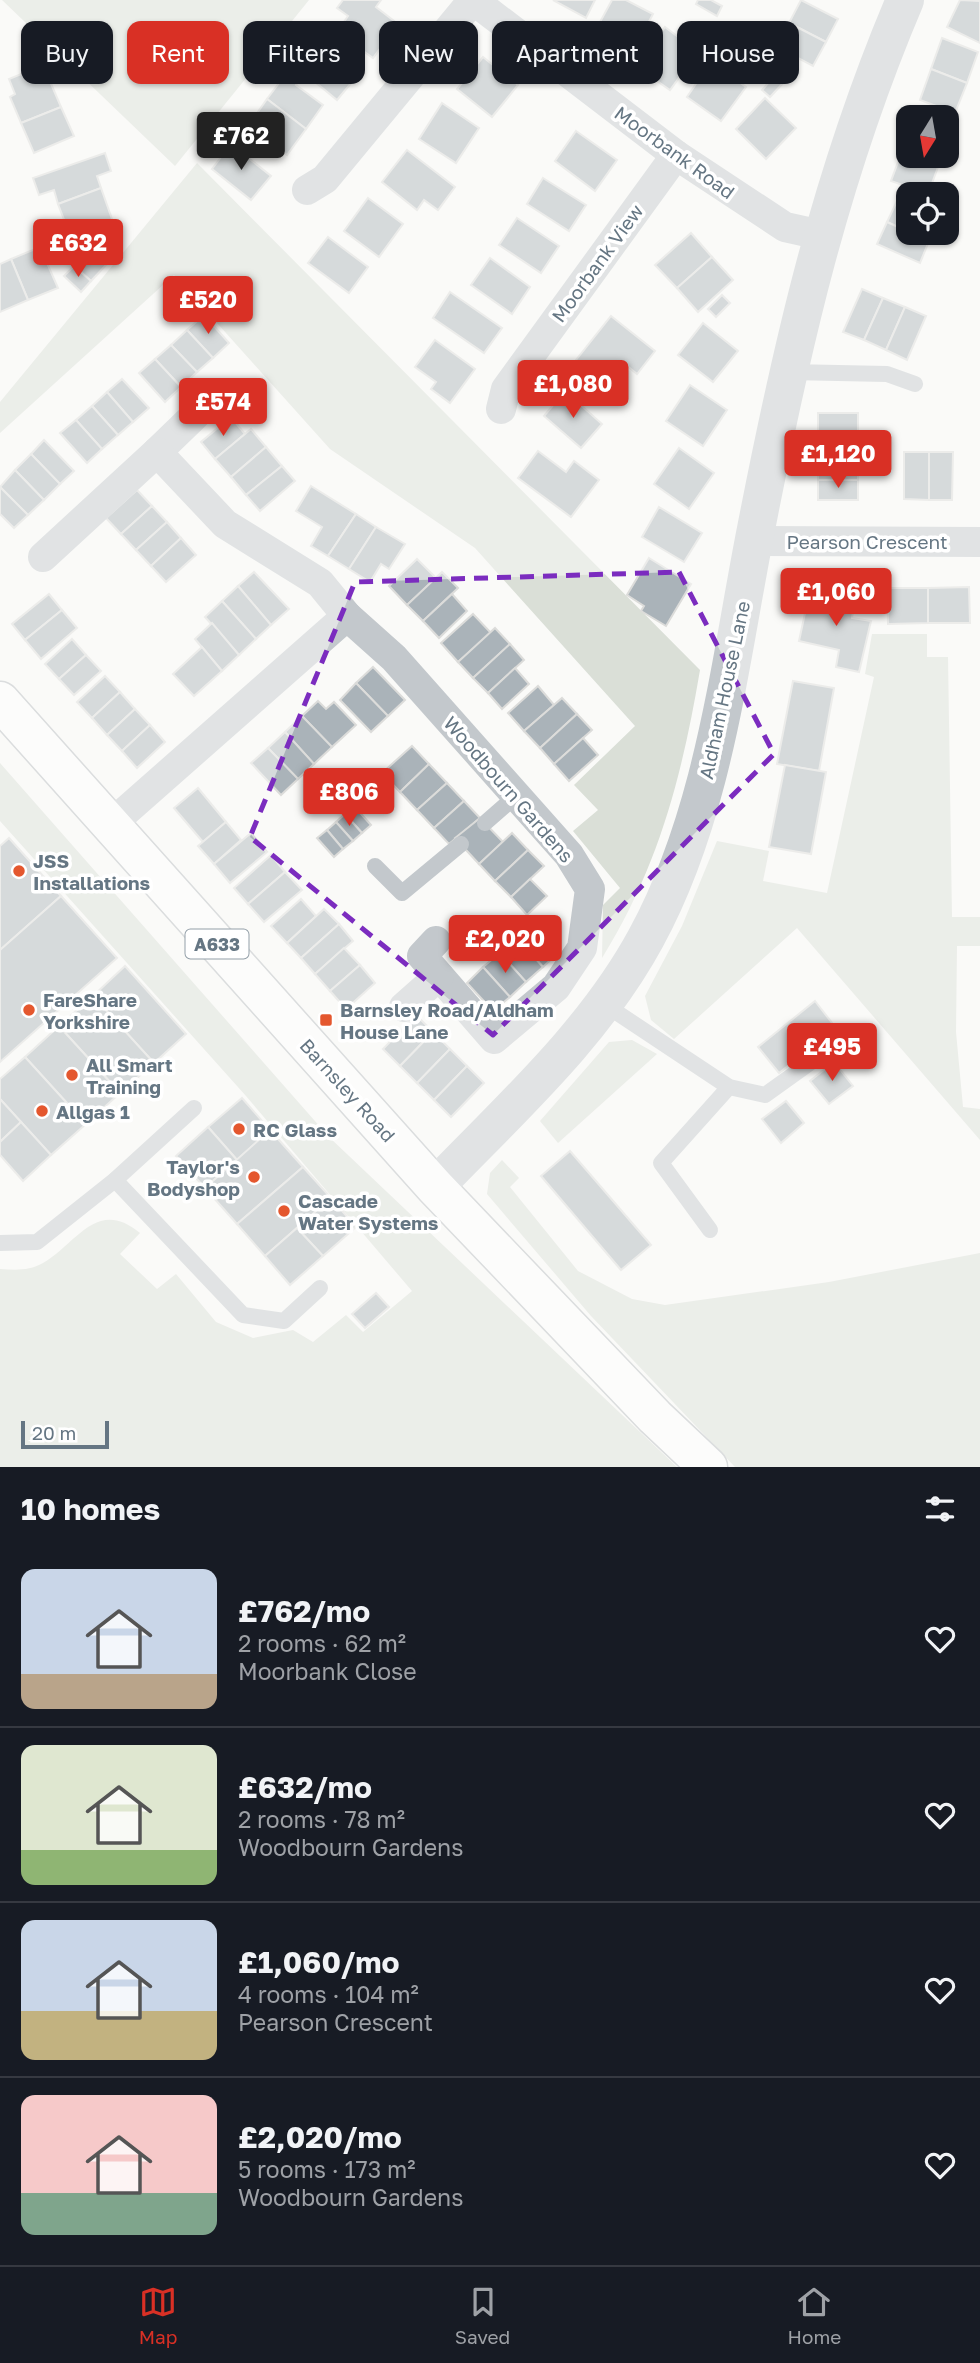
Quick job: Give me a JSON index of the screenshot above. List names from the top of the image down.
{
  "streets": {
    "main road": ["A633", "Barnsley Road"],
    "street": [
      "Moorbank Road",
      "Moorbank View",
      "Pearson Crescent",
      "Aldham House Lane",
      "Woodbourn Gardens"
    ]
  },
  "crossings": [
    ["Moorbank Road", "Moorbank View"],
    ["Moorbank Road", "Aldham House Lane"],
    ["Pearson Crescent", "Aldham House Lane"],
    ["Aldham House Lane", "Barnsley Road"]
  ],
  "places": {
    "other": [
      "JSS Installations",
      "FareShare Yorkshire",
      "All Smart Training",
      "Allgas 1",
      "RC Glass",
      "Taylor's Bodyshop",
      "Cascade Water Systems"
    ],
    "transit": ["Barnsley Road/Aldham House Lane"]
  },
  "scale_bar": "20 m",
  "north": "bottom",
  "page": {
    "chip": [
      "Buy",
      "Rent",
      "Filters",
      "New",
      "Apartment",
      "House"
    ],
    "price": [
      "£762",
      "£632",
      "£520",
      "£1,080",
      "£574",
      "£1,120",
      "£1,060",
      "£806",
      "£2,020",
      "£495"
    ],
    "scale": "20 m",
    "heading": "10 homes",
    "list": [
      {
        "name": "£762/mo",
        "note": "2 rooms · 62 m² · Moorbank Close"
      },
      {
        "name": "£632/mo",
        "note": "2 rooms · 78 m² · Woodbourn Gardens"
      },
      {
        "name": "£1,060/mo",
        "note": "4 rooms · 104 m² · Pearson Crescent"
      },
      {
        "name": "£2,020/mo",
        "note": "5 rooms · 173 m² · Woodbourn Gardens"
      }
    ],
    "tabs": ["Map", "Saved", "Home"]
  }
}
